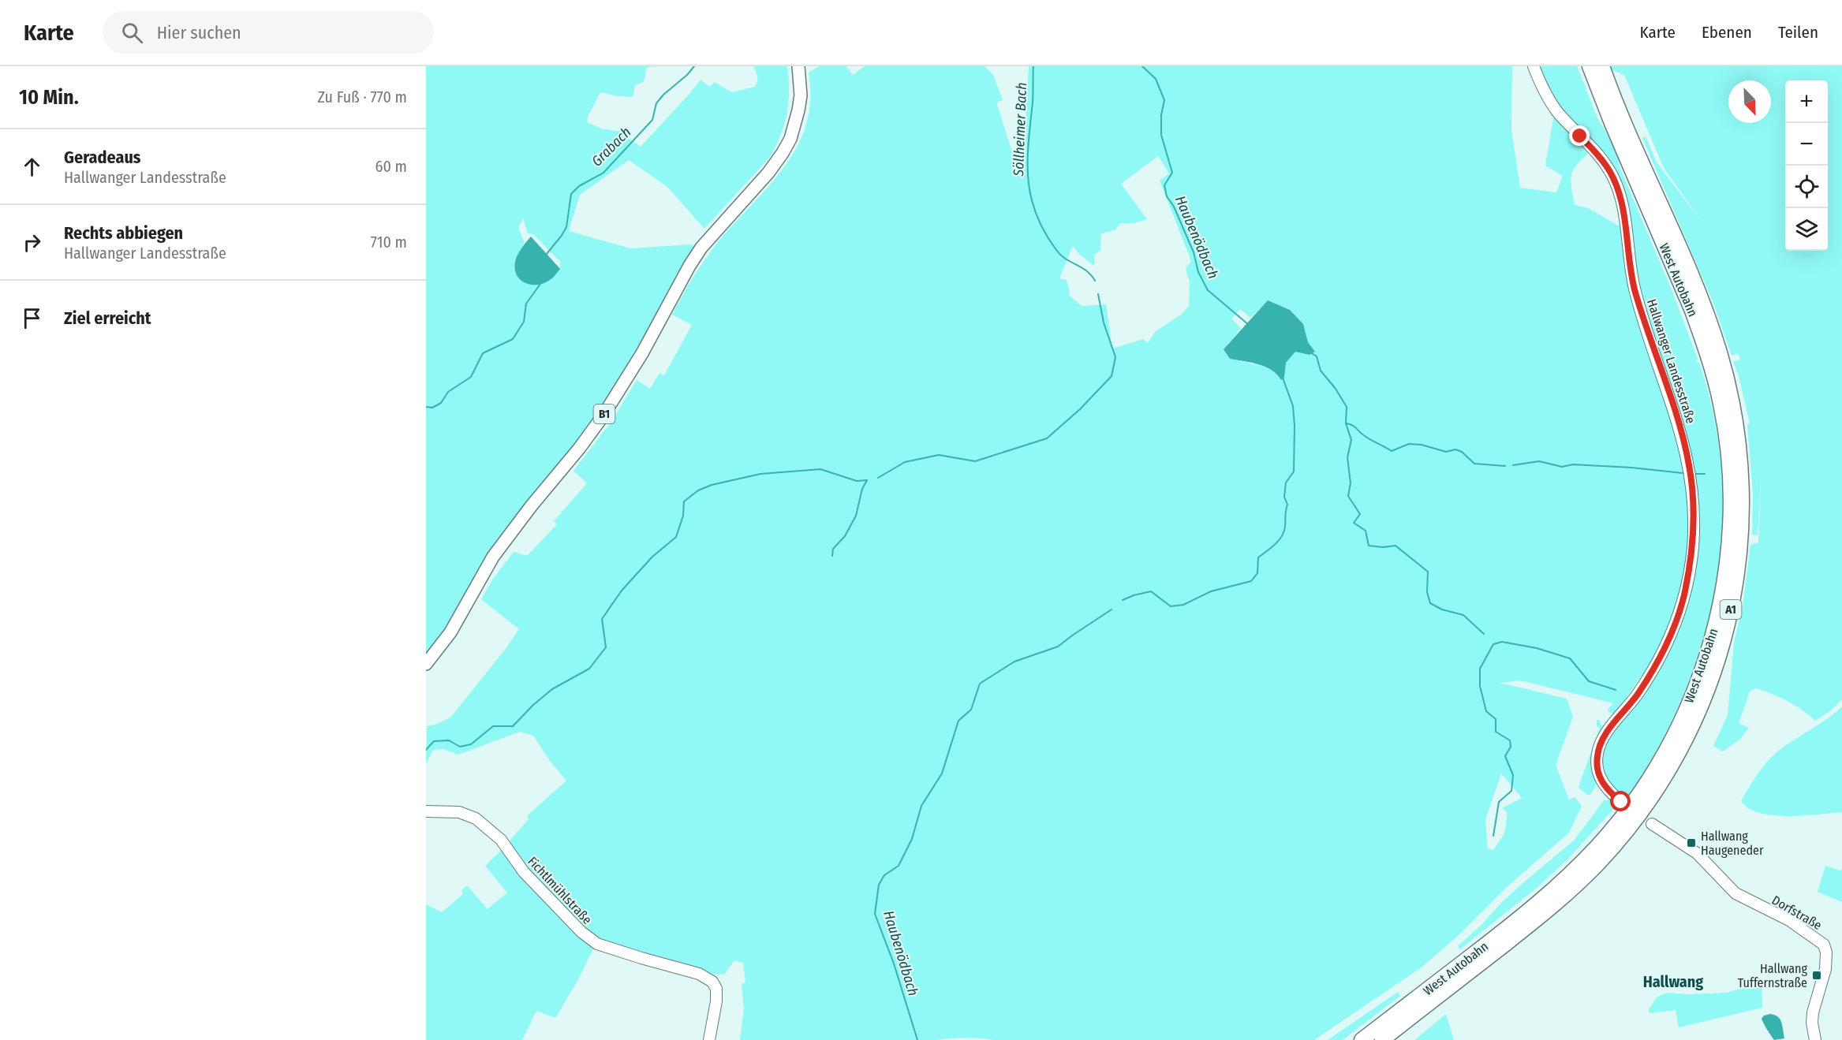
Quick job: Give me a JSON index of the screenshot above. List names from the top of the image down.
{
  "streets": {
    "highway": ["West Autobahn", "A1"],
    "main road": ["B1"],
    "street": ["Hallwanger Landesstraße", "Fichtlmühlstraße", "Dorfstraße"]
  },
  "districts": ["Hallwang"],
  "water": ["Söllheimer Bach", "Grabach", "Haubenödbach"],
  "places": {
    "transit": ["Hallwang Haugeneder", "Hallwang Tuffernstraße"]
  },
  "north": "bottom right",
  "page": {
    "header": "Karte",
    "search": "Hier suchen",
    "nav": ["Karte", "Ebenen", "Teilen"],
    "heading": ["10 Min.", "Zu Fuß · 770 m"],
    "map_buttons": ["+", "−"],
    "list": [
      ["Geradeaus", "Hallwanger Landesstraße", "60 m"],
      ["Rechts abbiegen", "Hallwanger Landesstraße", "710 m"],
      "Ziel erreicht"
    ]
  }
}
